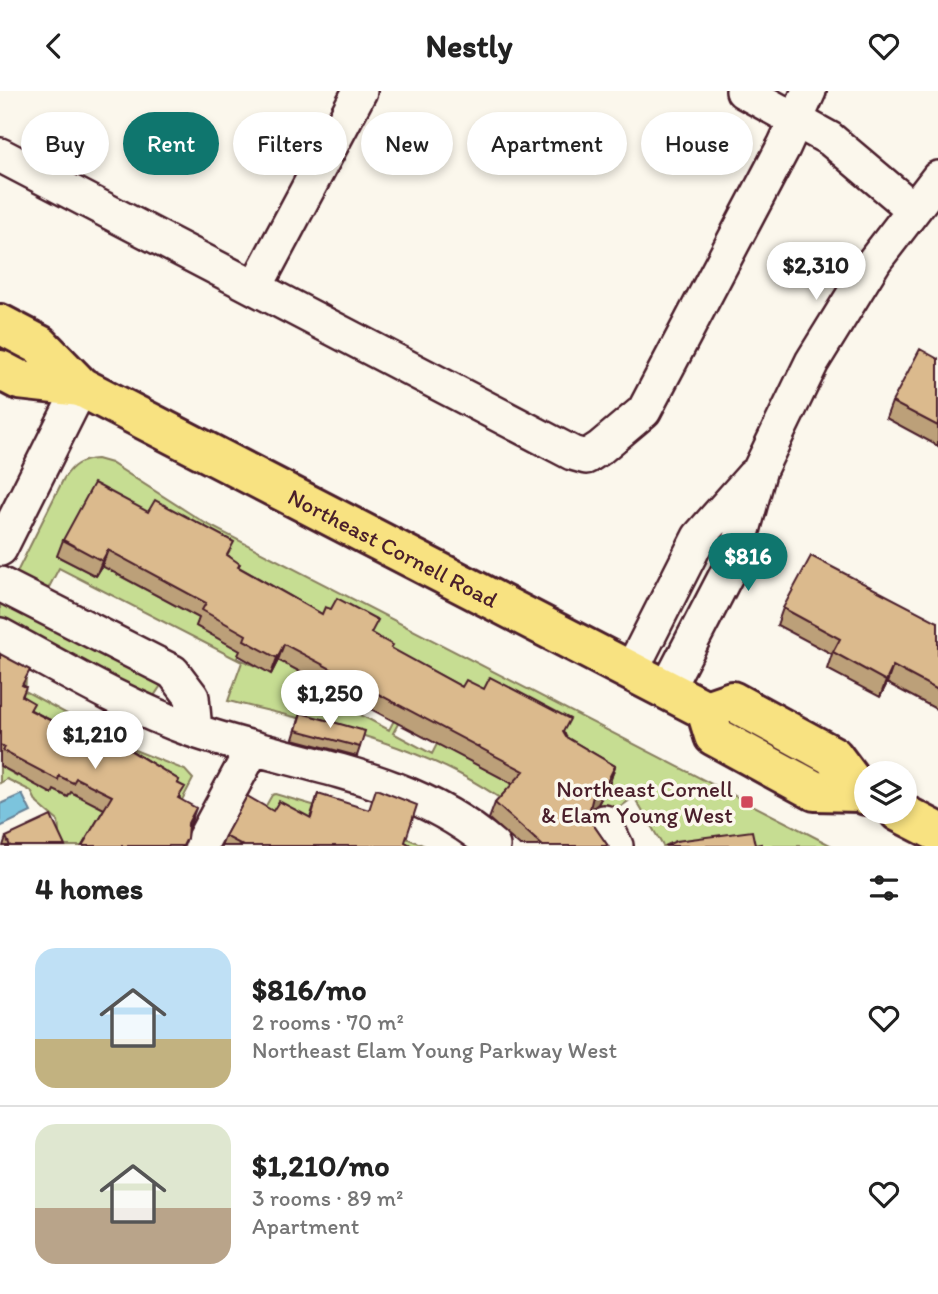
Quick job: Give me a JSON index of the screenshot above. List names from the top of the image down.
{
  "streets": {
    "highway": ["Northeast Cornell Road"]
  },
  "places": {
    "transit": ["Northeast Cornell & Elam Young West"]
  },
  "page": {
    "header": "Nestly",
    "chip": [
      "Buy",
      "Rent",
      "Filters",
      "New",
      "Apartment",
      "House"
    ],
    "price": [
      "$2,310",
      "$816",
      "$1,250",
      "$1,210"
    ],
    "heading": "4 homes",
    "list": [
      {
        "name": "$816/mo",
        "note": "2 rooms · 70 m² · Northeast Elam Young Parkway West"
      },
      {
        "name": "$1,210/mo",
        "note": "3 rooms · 89 m² · Apartment"
      }
    ]
  }
}
